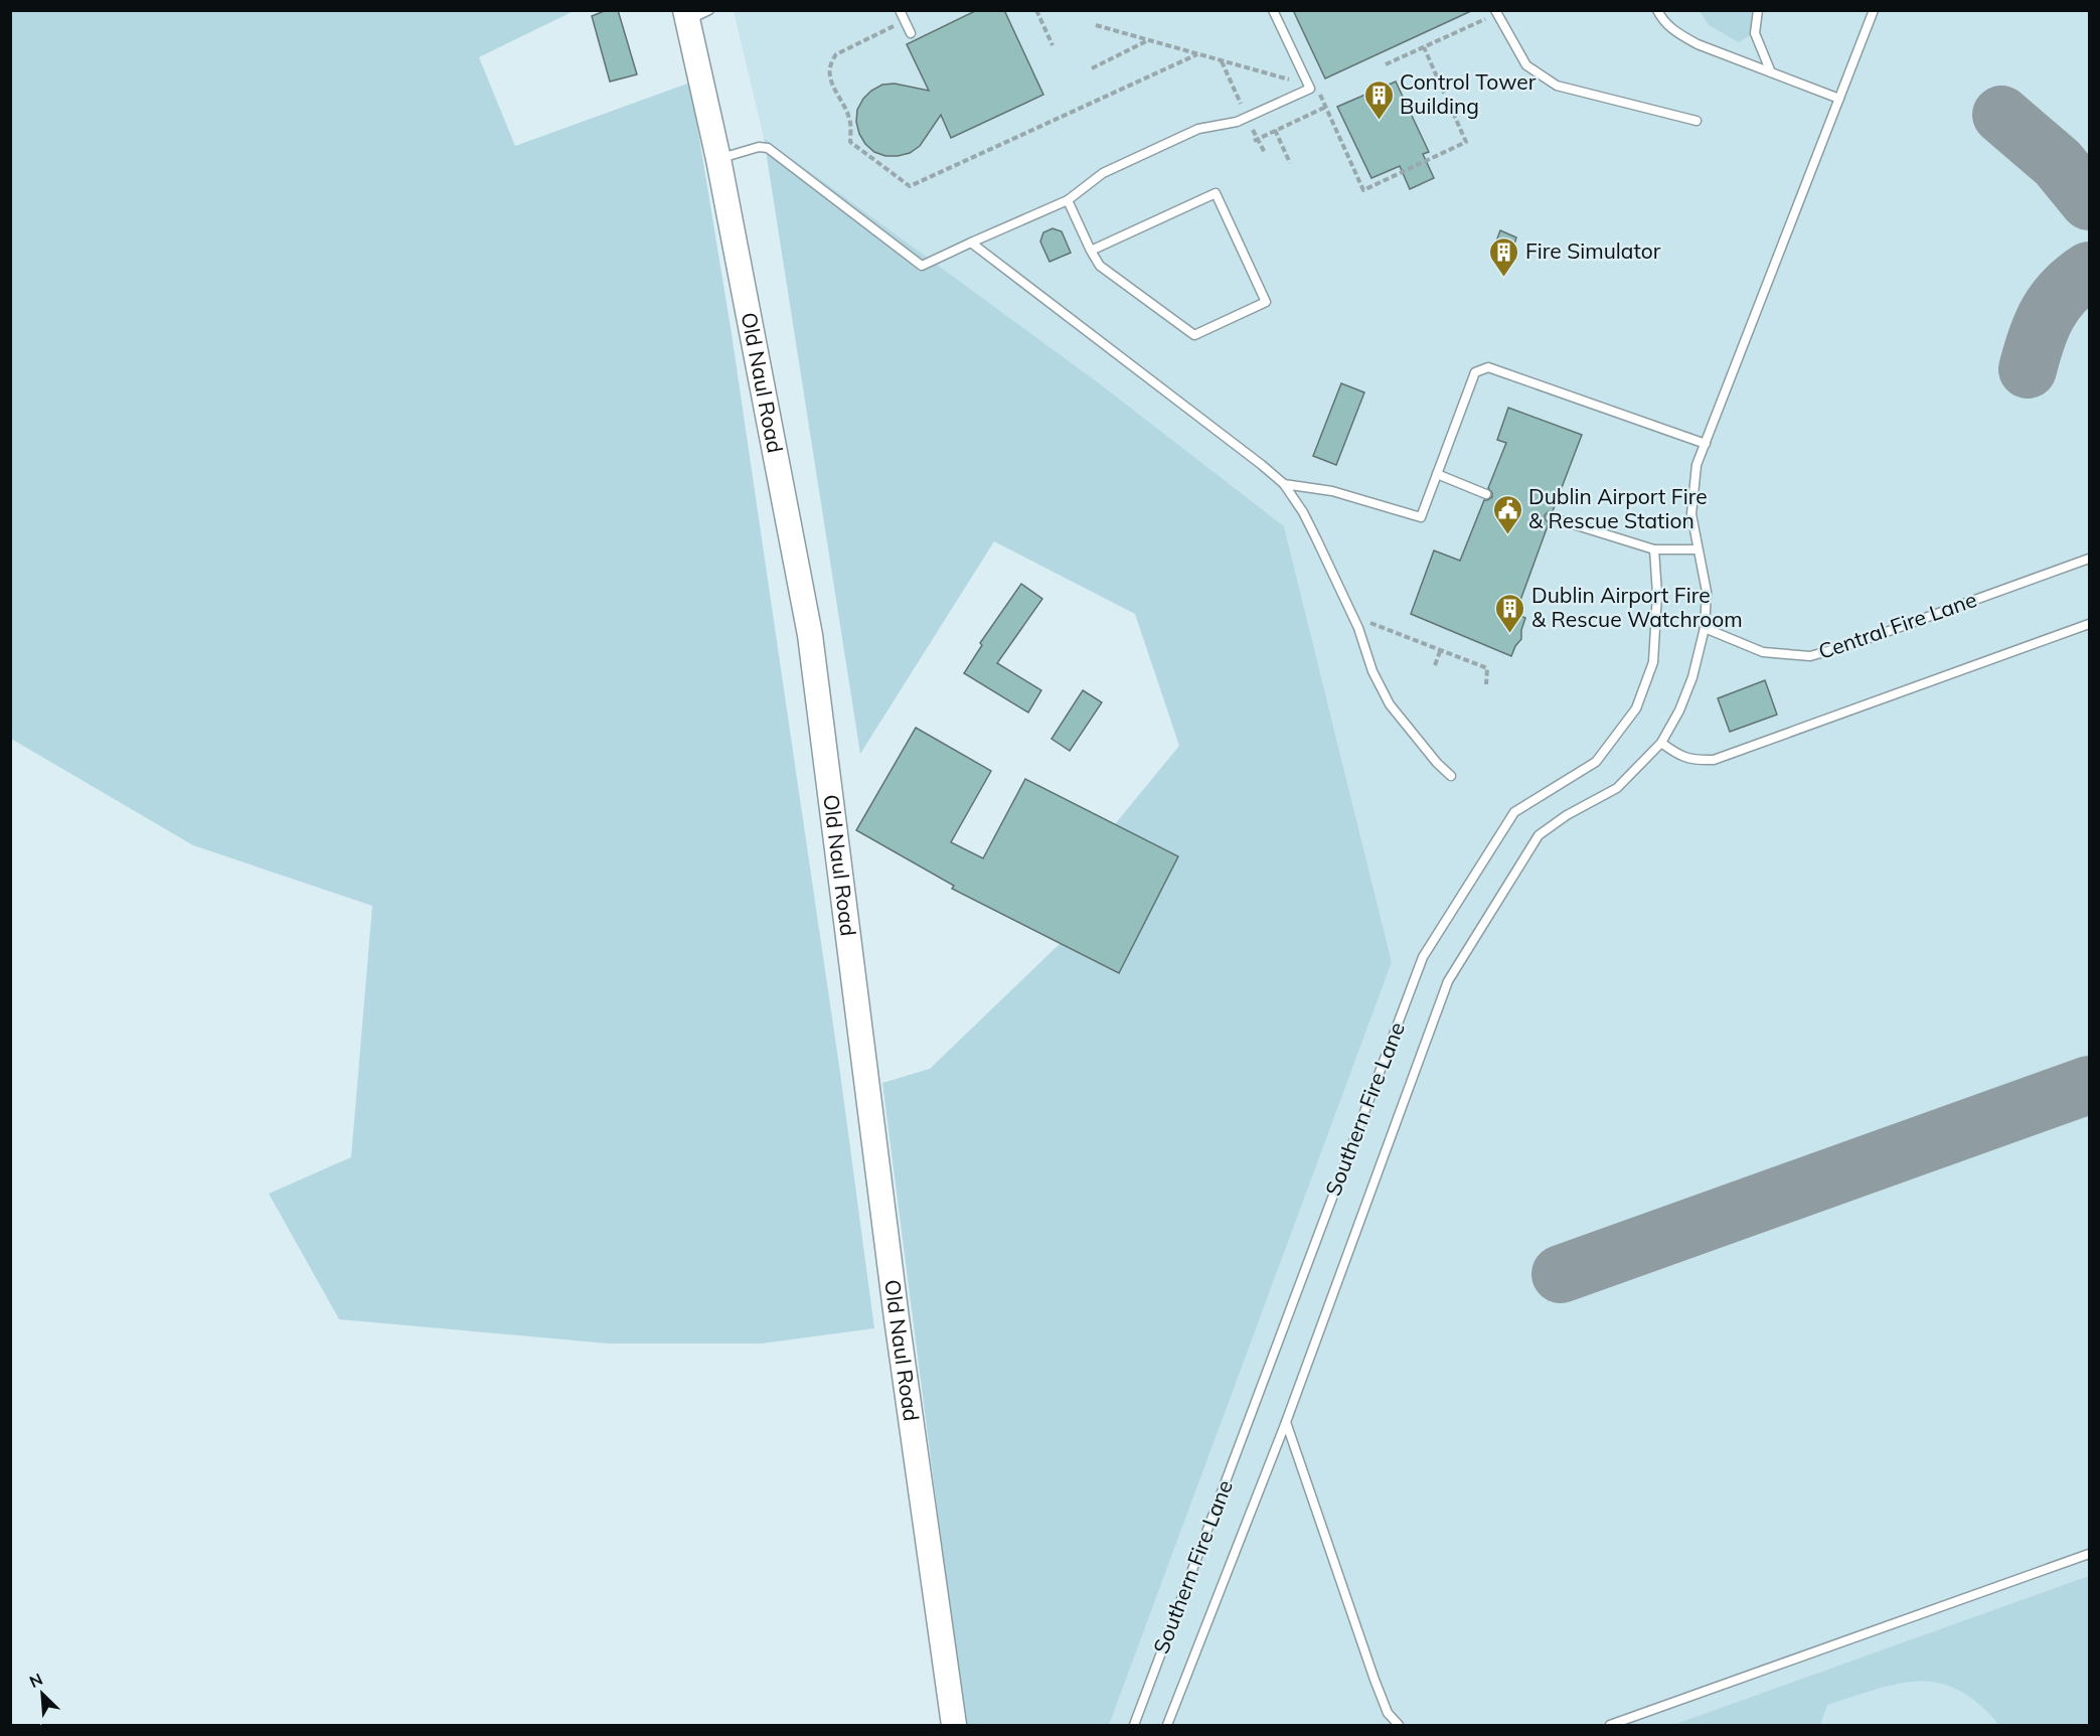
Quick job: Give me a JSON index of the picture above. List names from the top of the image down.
{
  "streets": {
    "main road": ["Old Naul Road"],
    "lane": ["Central Fire Lane", "Southern Fire Lane"]
  },
  "places": {
    "building": ["Control Tower Building", "Fire Simulator", "Dublin Airport Fire & Rescue Watchroom"],
    "public building": ["Dublin Airport Fire & Rescue Station"]
  },
  "north": "top left"
}
